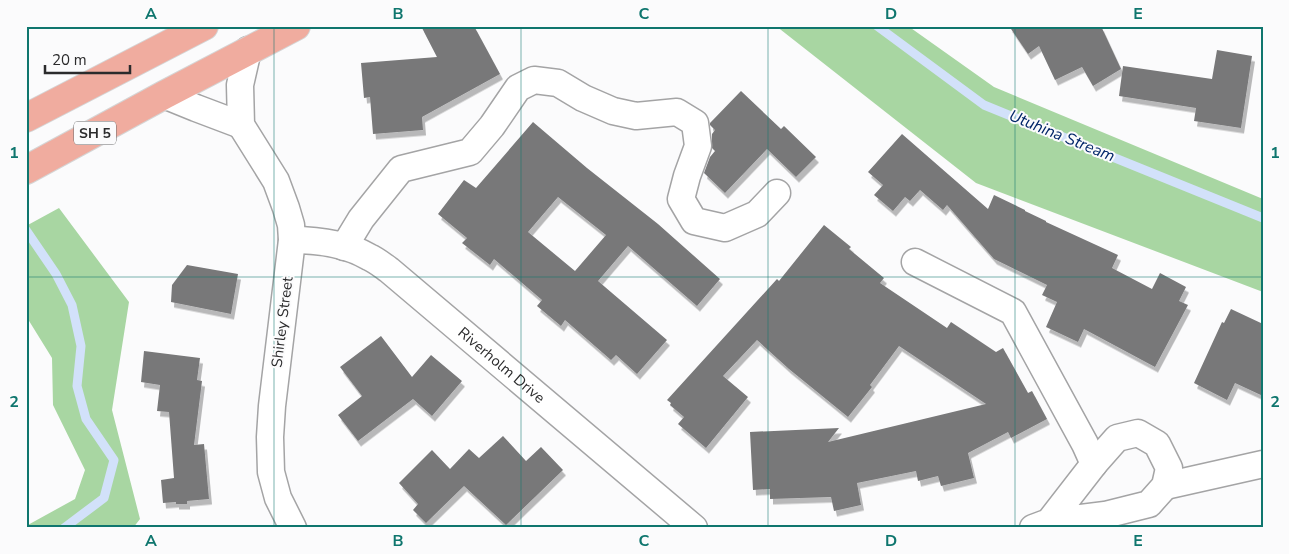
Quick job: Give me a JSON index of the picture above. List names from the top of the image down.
{
  "streets": {
    "highway": ["SH 5"],
    "street": ["Shirley Street", "Riverholm Drive"]
  },
  "crossings": [
    ["Shirley Street", "Riverholm Drive"]
  ],
  "water": ["Utuhina Stream"],
  "scale_bar": "20 m",
  "grid": {
    "columns": [
      "A",
      "B",
      "C",
      "D",
      "E"
    ],
    "rows": ["1", "2"]
  }
}
